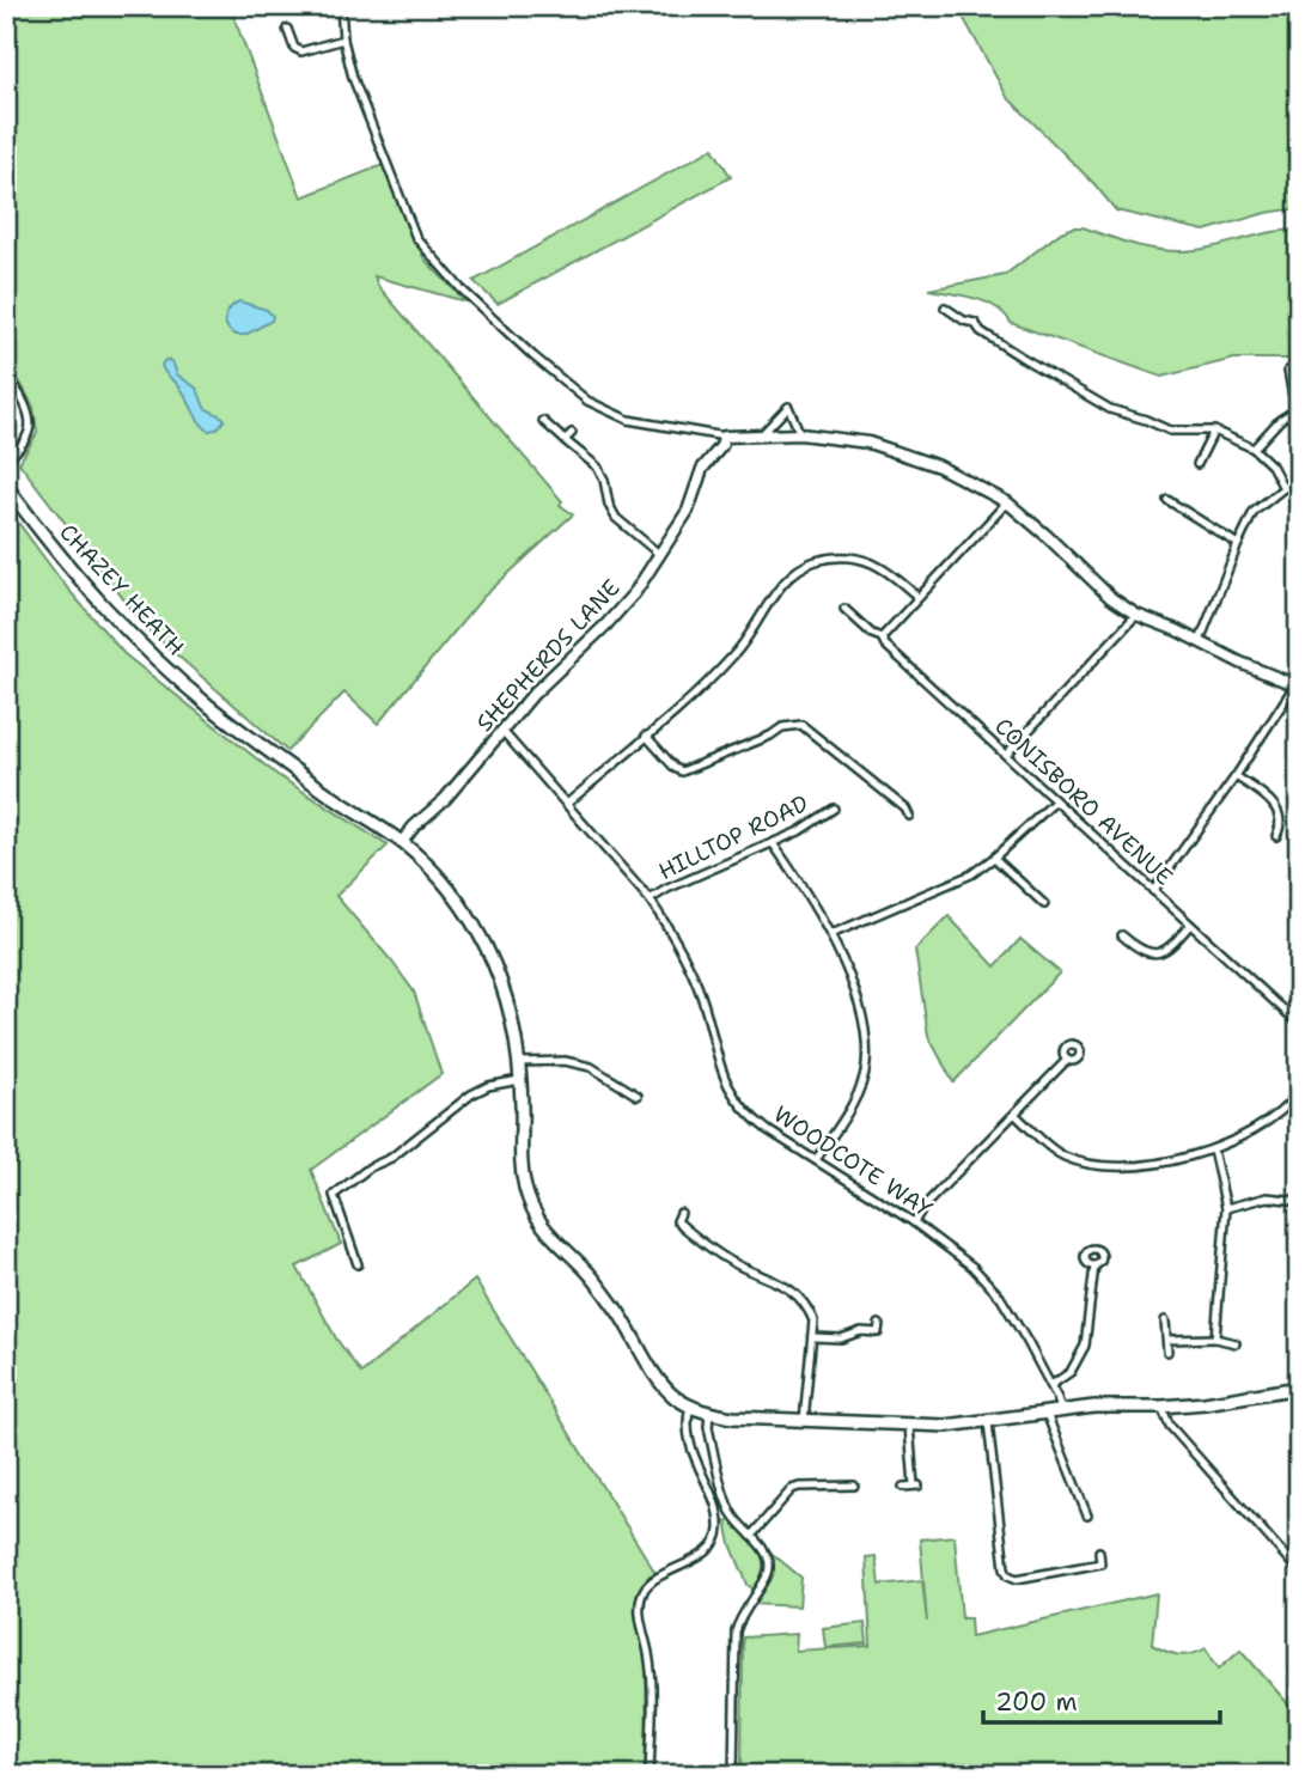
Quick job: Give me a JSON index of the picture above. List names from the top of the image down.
{
  "streets": {
    "main road": ["CHAZEY HEATH"],
    "street": [
      "SHEPHERDS LANE",
      "CONISBORO AVENUE",
      "HILLTOP ROAD",
      "WOODCOTE WAY"
    ]
  },
  "crossings": [
    ["CHAZEY HEATH", "SHEPHERDS LANE"],
    ["SHEPHERDS LANE", "WOODCOTE WAY"],
    ["HILLTOP ROAD", "WOODCOTE WAY"]
  ],
  "scale_bar": "200 m"
}
